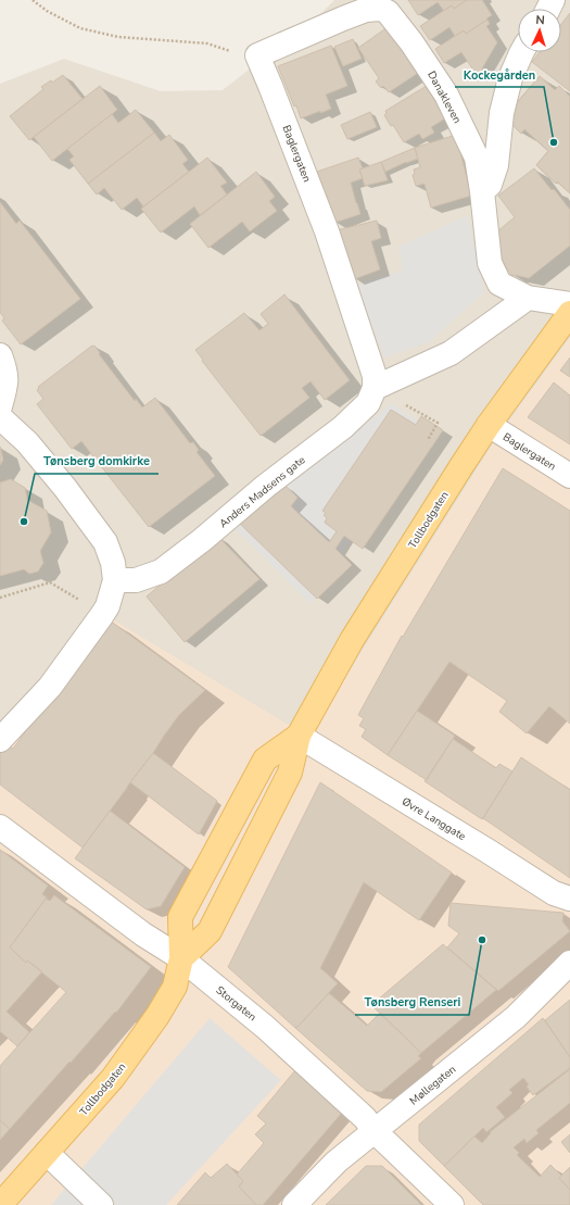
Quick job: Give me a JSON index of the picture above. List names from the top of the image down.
{
  "streets": {
    "main road": ["Tollbodgaten"],
    "street": [
      "Danakleven",
      "Baglergaten",
      "Anders Madsens gate",
      "Øvre Langgate",
      "Storgaten",
      "Møllegaten"
    ]
  },
  "crossings": [
    ["Baglergaten", "Anders Madsens gate"],
    ["Baglergaten", "Tollbodgaten"],
    ["Tollbodgaten", "Øvre Langgate"],
    ["Tollbodgaten", "Storgaten"],
    ["Storgaten", "Møllegaten"]
  ],
  "places": ["Kockegården", "Tønsberg domkirke", "Tønsberg Renseri"],
  "north": "top"
}
